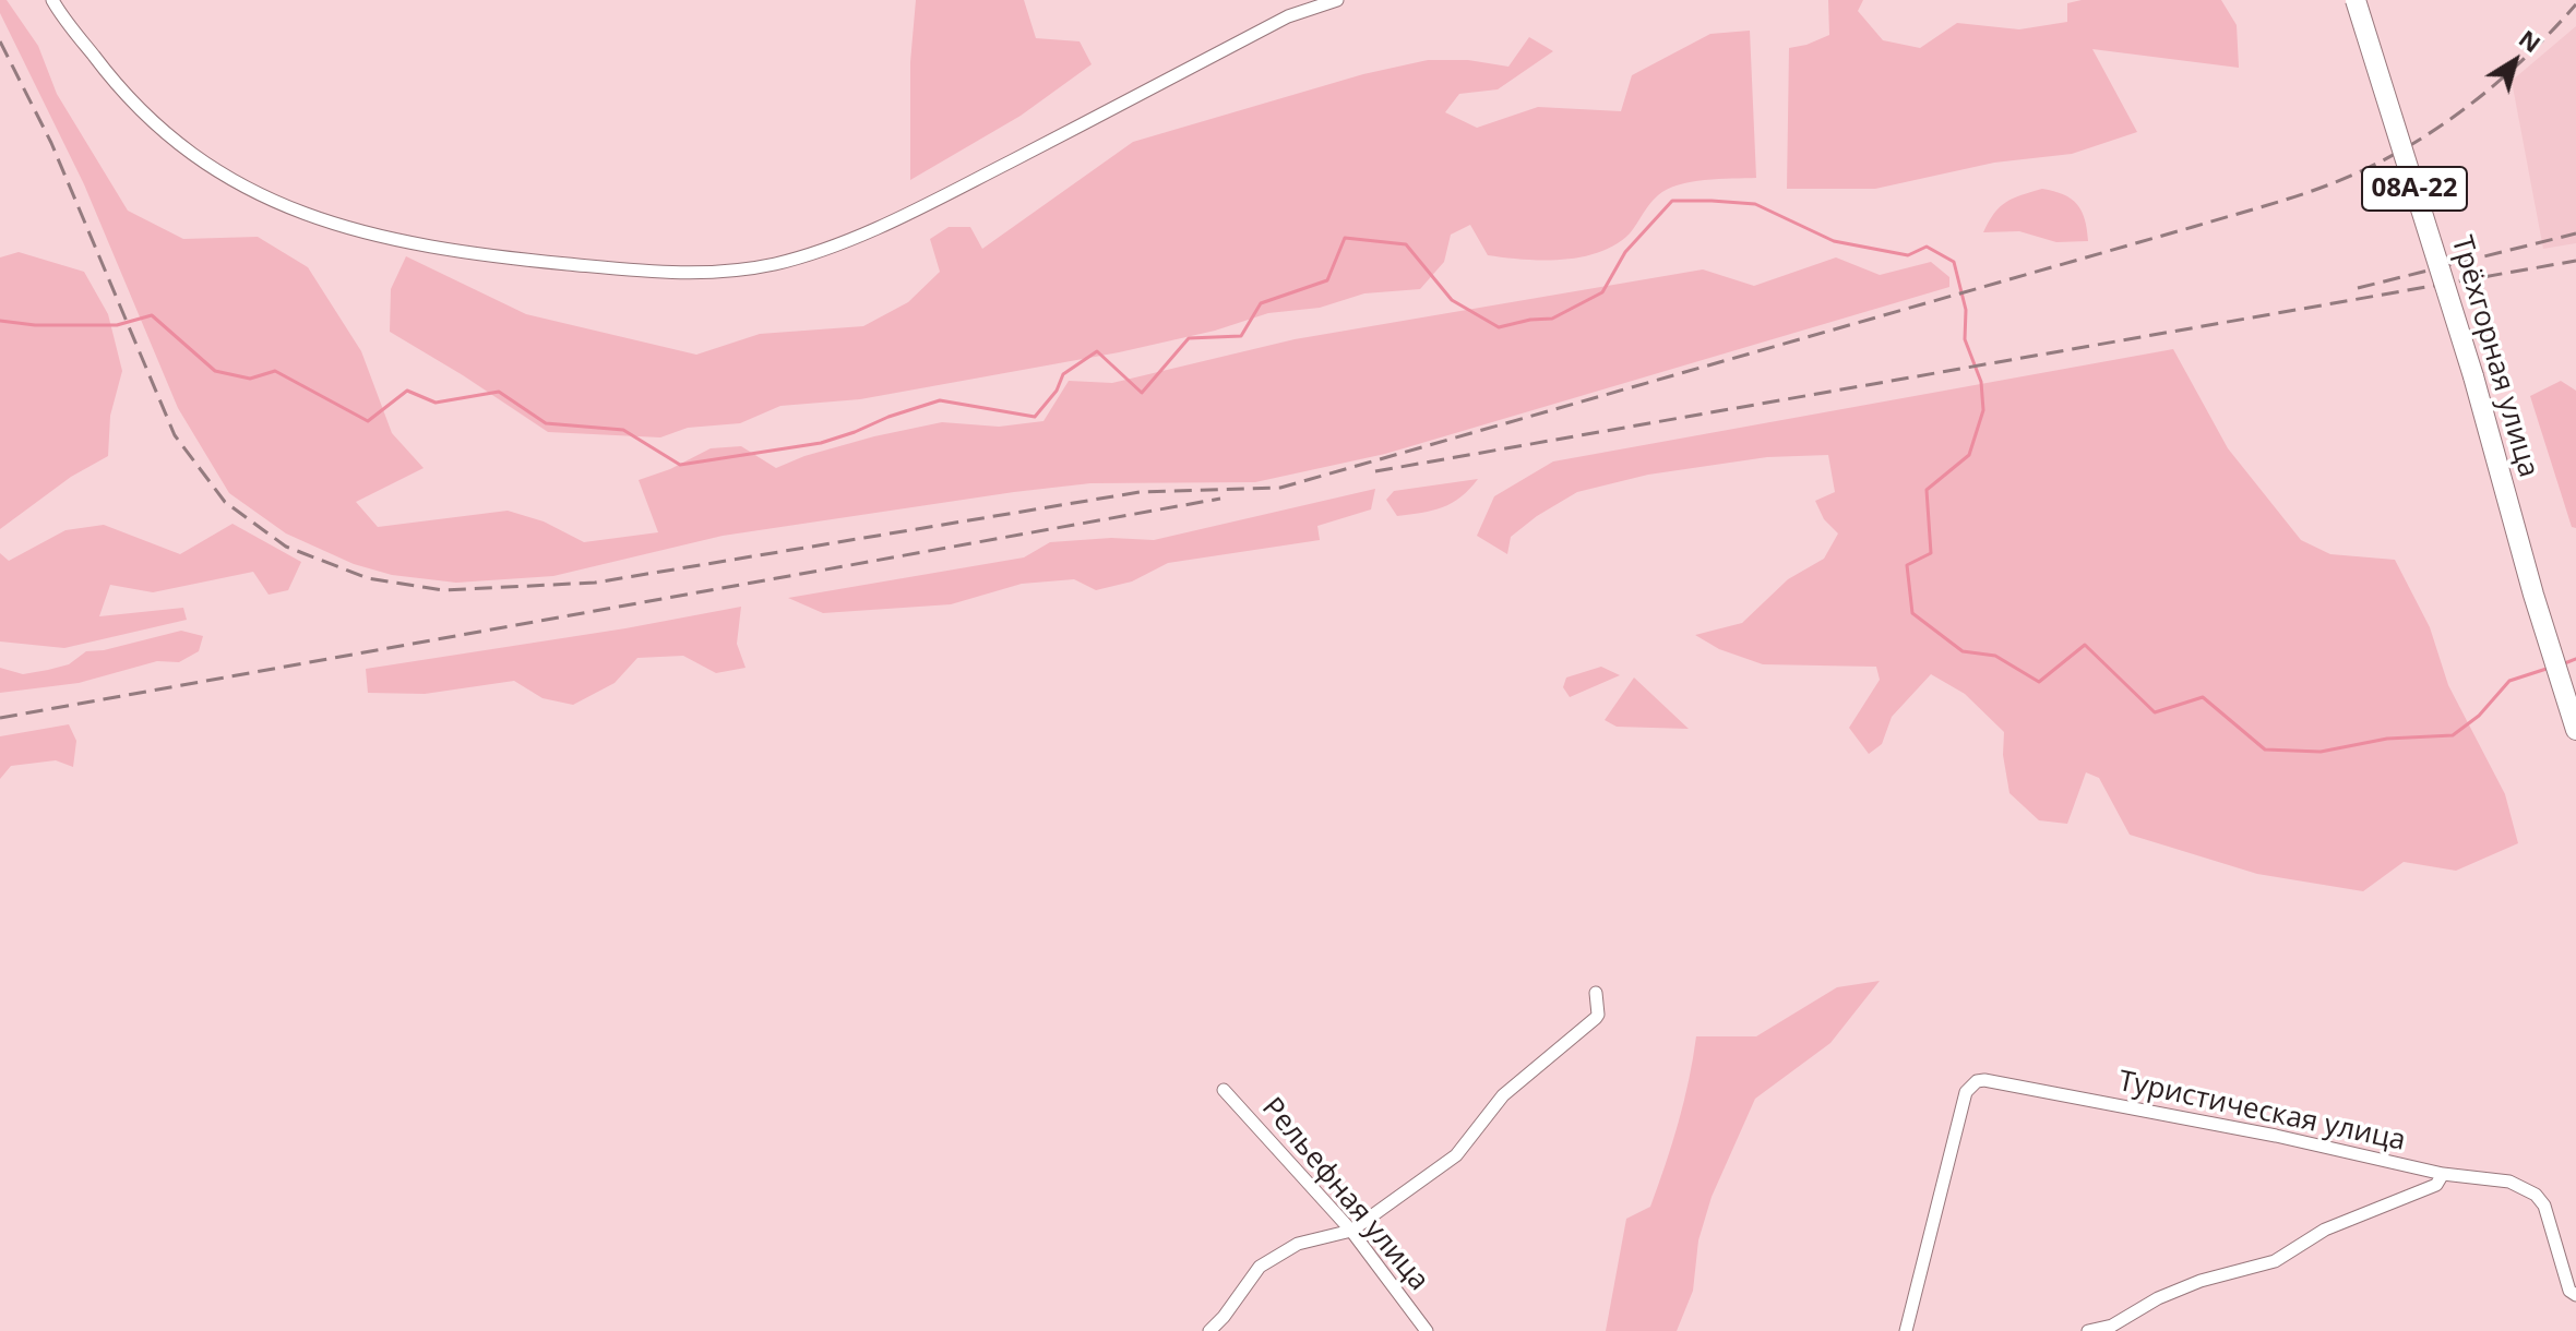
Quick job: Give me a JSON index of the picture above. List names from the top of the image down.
{
  "streets": {
    "highway": ["08А-22", "Трёхгорная улица"],
    "street": ["Туристическая улица", "Рельефная улица"]
  },
  "north": "top right"
}
